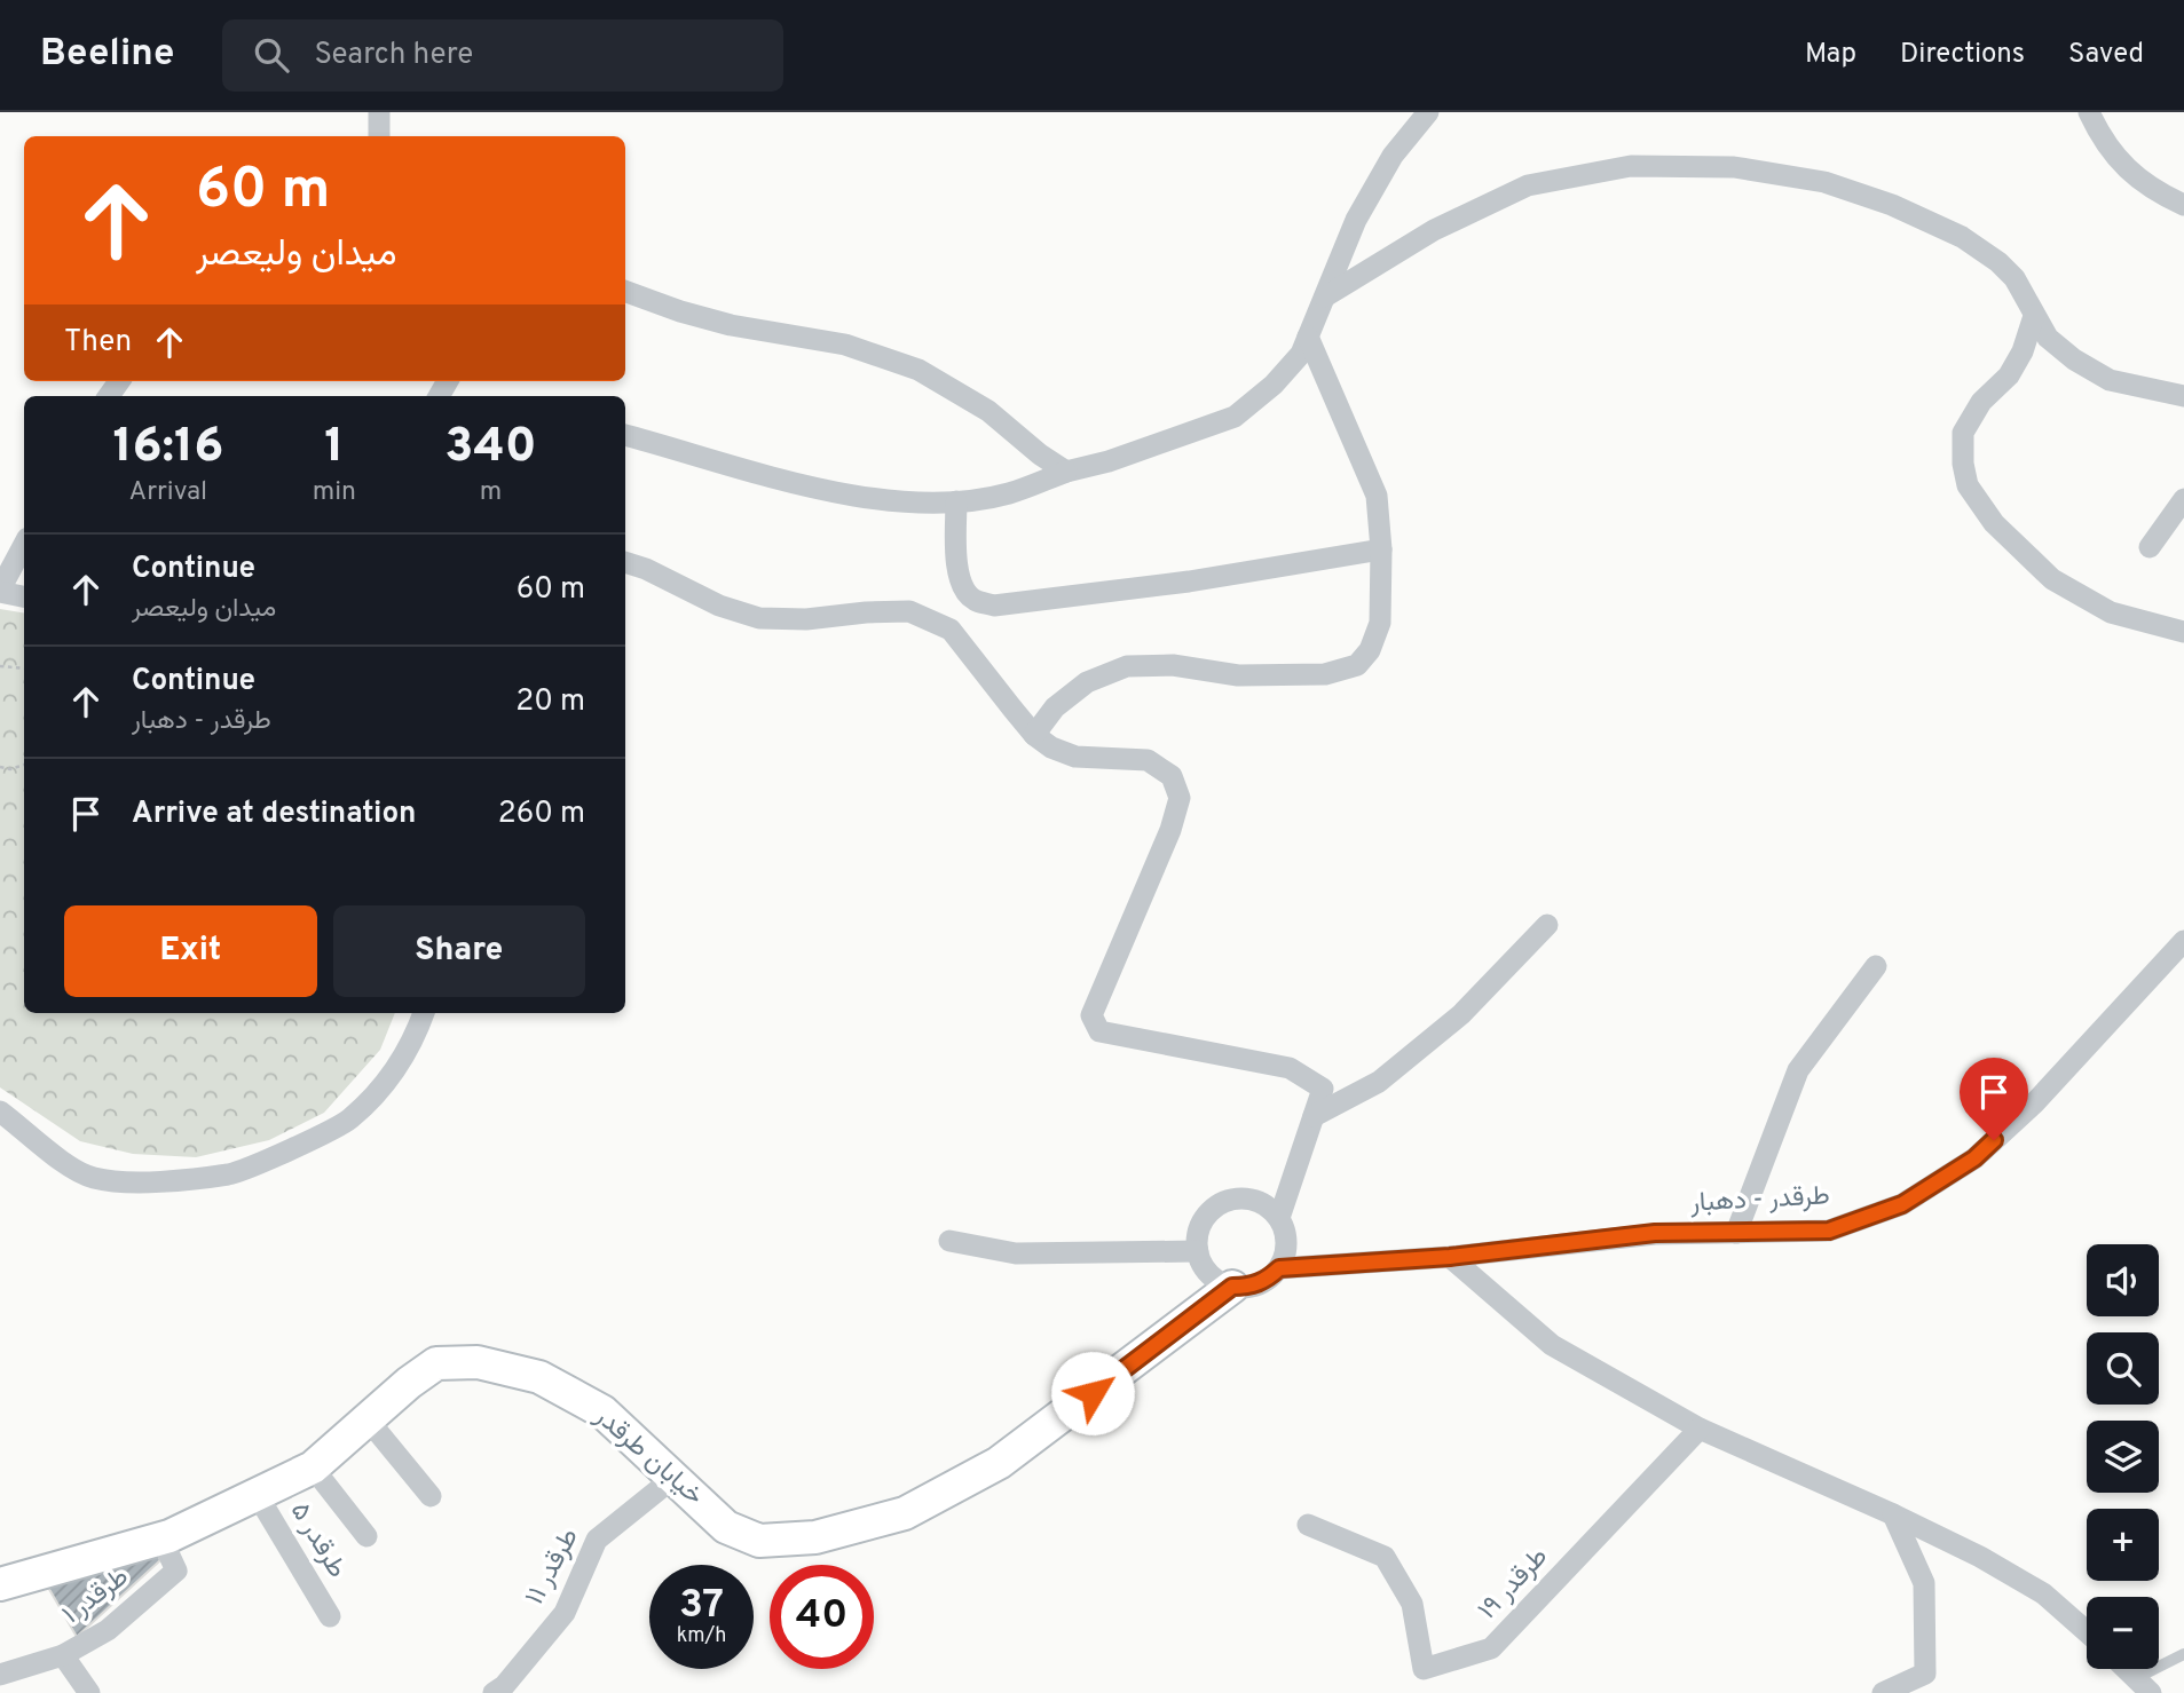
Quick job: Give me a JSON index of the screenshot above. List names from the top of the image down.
{
  "streets": {
    "street": [
      "طرقدر - دهبار",
      "خیابان طرقدر",
      "طرقدر ۵",
      "طرقدر ۱۱",
      "طرقدر ۱۹",
      "طرقدر ۱"
    ]
  },
  "crossings": [
    ["طرقدر - دهبار", "خیابان طرقدر"],
    ["خیابان طرقدر", "طرقدر ۵"],
    ["خیابان طرقدر", "طرقدر ۱۱"],
    ["خیابان طرقدر", "طرقدر ۱"]
  ],
  "page": {
    "header": "Beeline",
    "search": "Search here",
    "nav": ["Map", "Directions", "Saved"],
    "turn": ["60 m", "میدان ولیعصر"],
    "then": "Then",
    "eta": [
      "16:16",
      "Arrival",
      "1",
      "min",
      "340",
      "m"
    ],
    "list": [
      {
        "name": "Continue",
        "note": "میدان ولیعصر",
        "value": "60 m"
      },
      {
        "name": "Continue",
        "note": "طرقدر - دهبار",
        "value": "20 m"
      },
      {
        "name": "Arrive at destination",
        "value": "260 m"
      }
    ],
    "buttons": ["Exit", "Share"],
    "map_buttons": ["+", "−"],
    "speed": "37 km/h",
    "limit": "40"
  }
}
